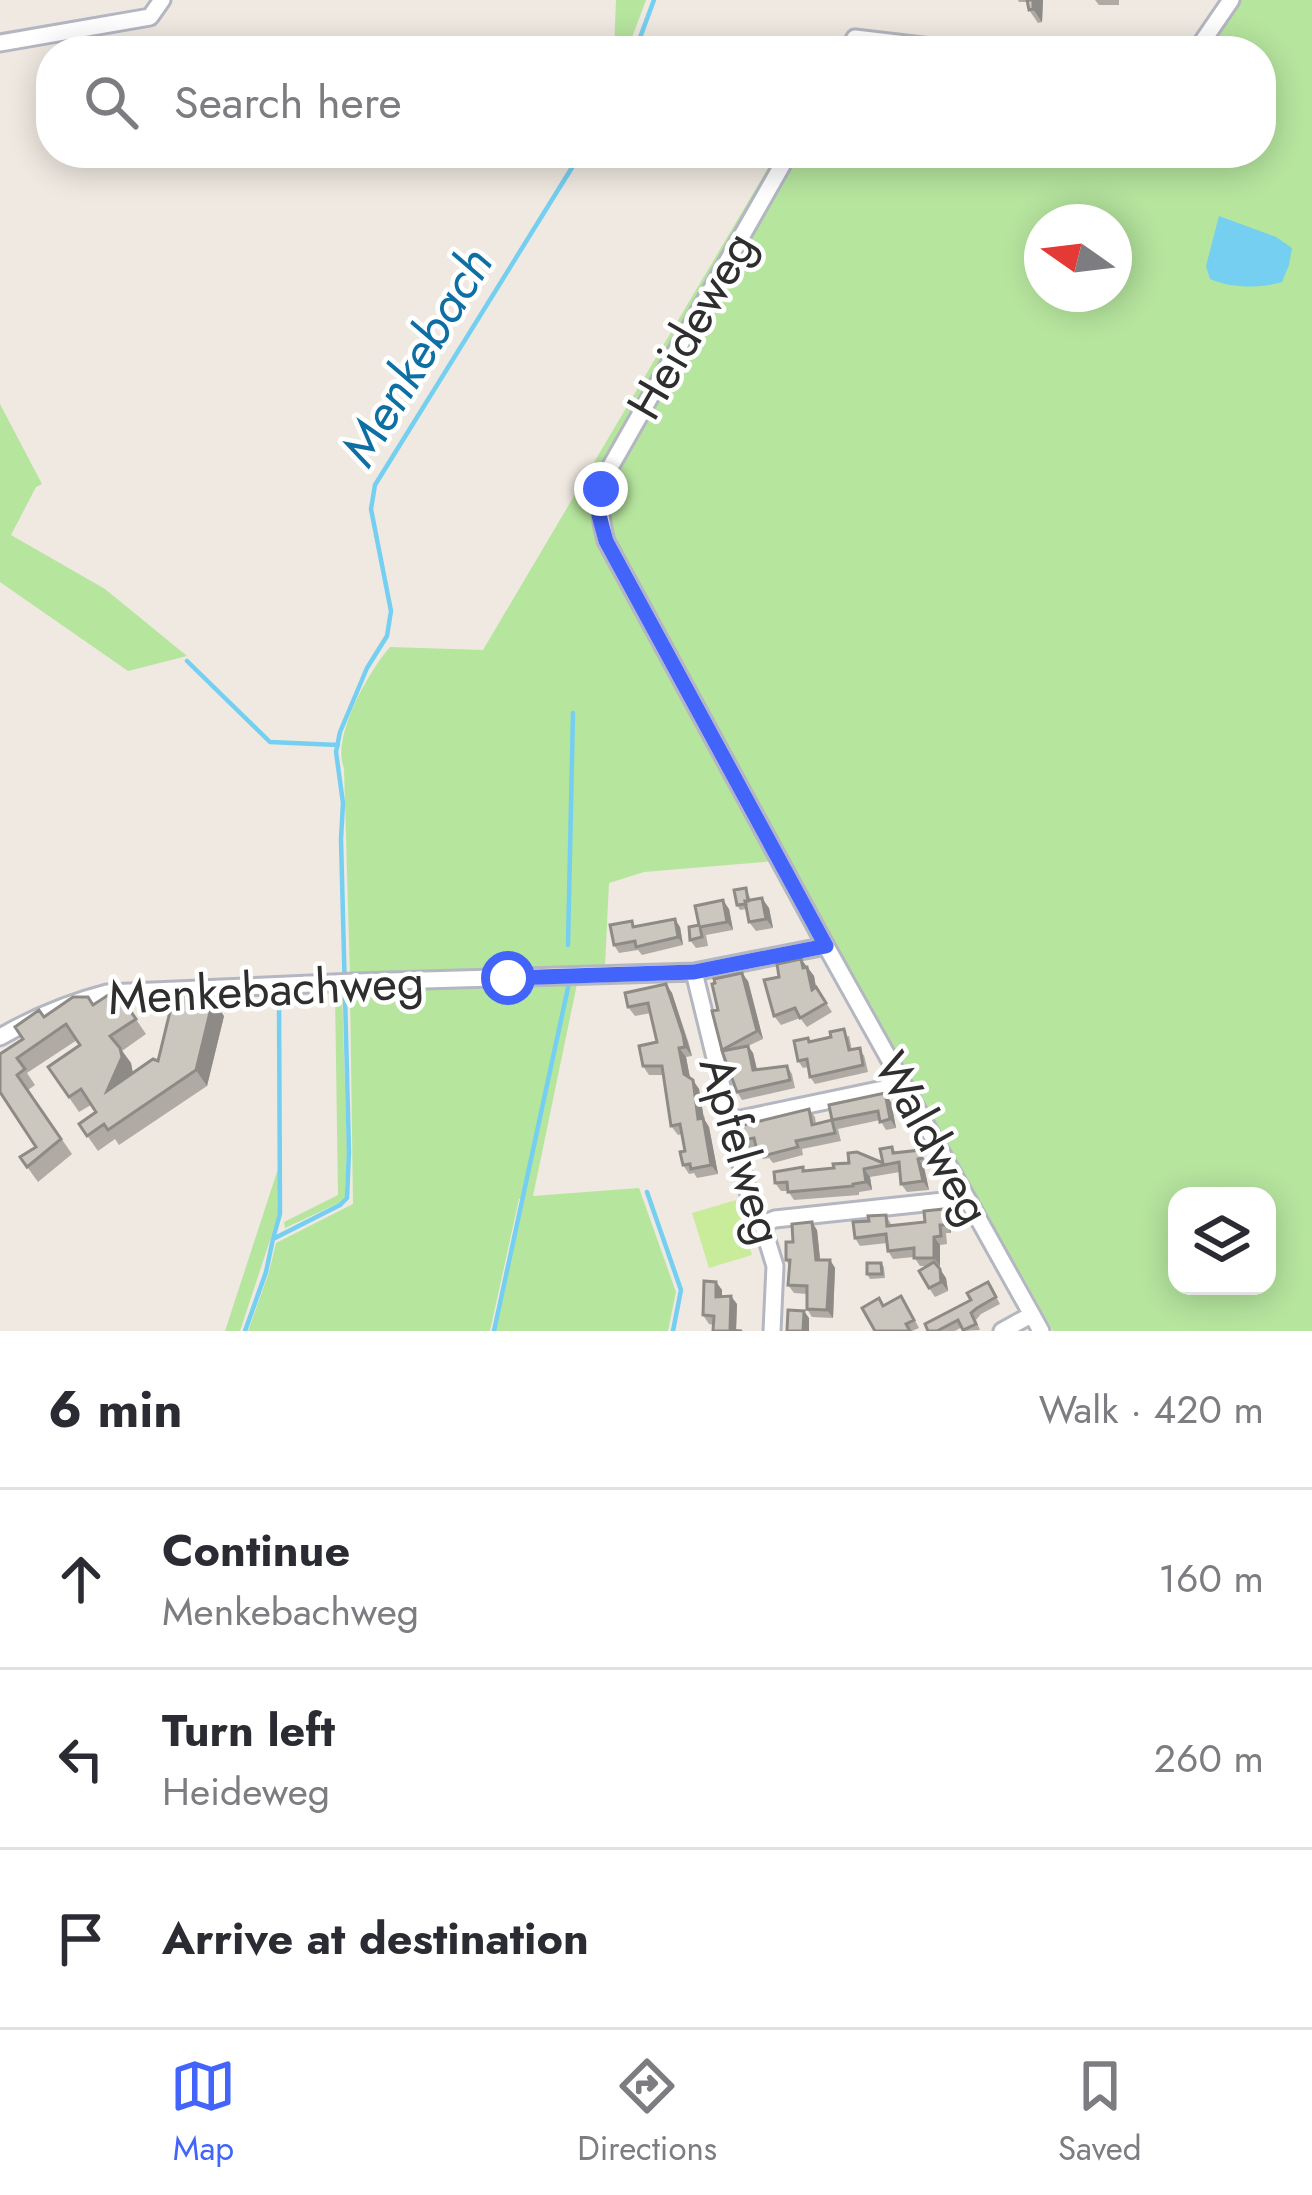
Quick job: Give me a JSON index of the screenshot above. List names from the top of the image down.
{
  "streets": {
    "street": [
      "Heideweg",
      "Menkebachweg",
      "Waldweg",
      "Apfelweg"
    ]
  },
  "crossings": [
    ["Heideweg", "Menkebachweg"],
    ["Heideweg", "Waldweg"],
    ["Menkebachweg", "Waldweg"],
    ["Menkebachweg", "Apfelweg"]
  ],
  "water": ["Menkebach"],
  "north": "left",
  "page": {
    "search": "Search here",
    "heading": ["6 min", "Walk · 420 m"],
    "list": [
      ["Continue", "Menkebachweg", "160 m"],
      ["Turn left", "Heideweg", "260 m"],
      "Arrive at destination"
    ],
    "nav": ["Map", "Directions", "Saved"]
  }
}
